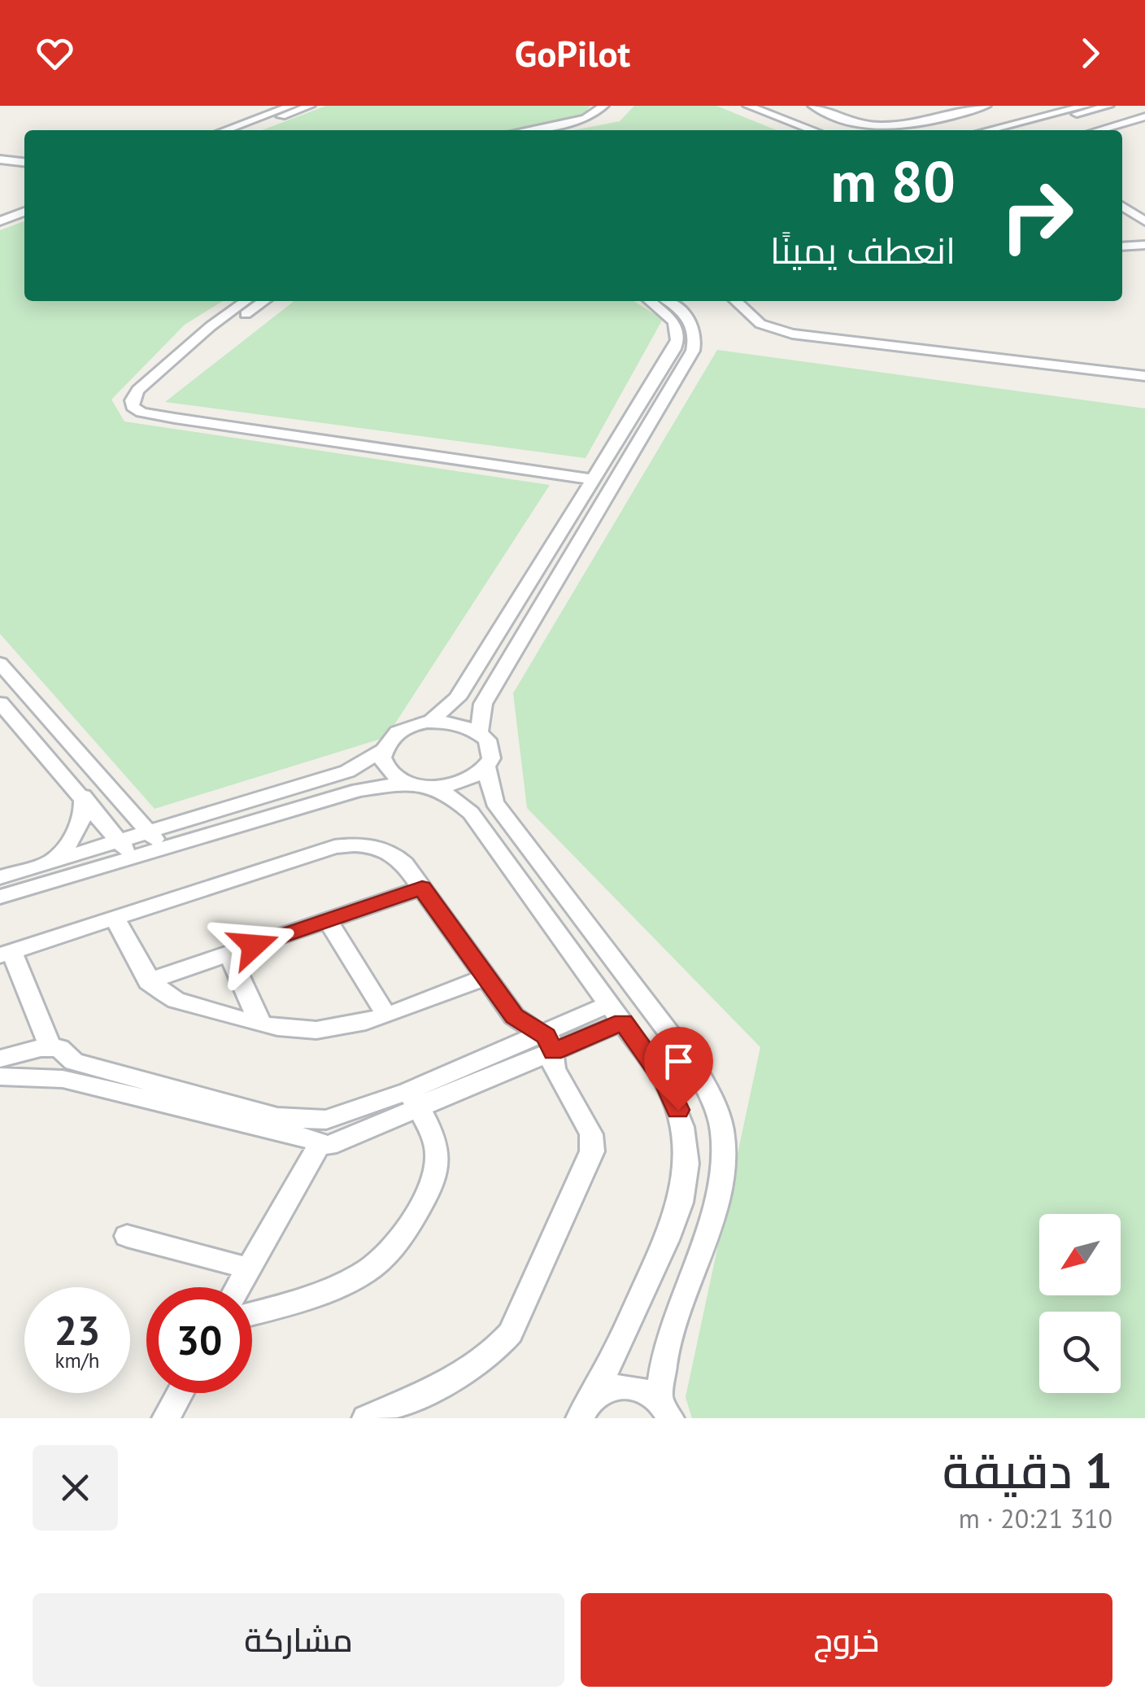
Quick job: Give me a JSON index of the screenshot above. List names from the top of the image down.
{
  "north": "bottom left",
  "page": {
    "header": "GoPilot",
    "turn": ["80 m", "انعطف يمينًا"],
    "speed": "23 km/h",
    "limit": "30",
    "heading": ["1 دقيقة", "310 m · 20:21"],
    "buttons": ["خروج", "مشاركة"]
  }
}
